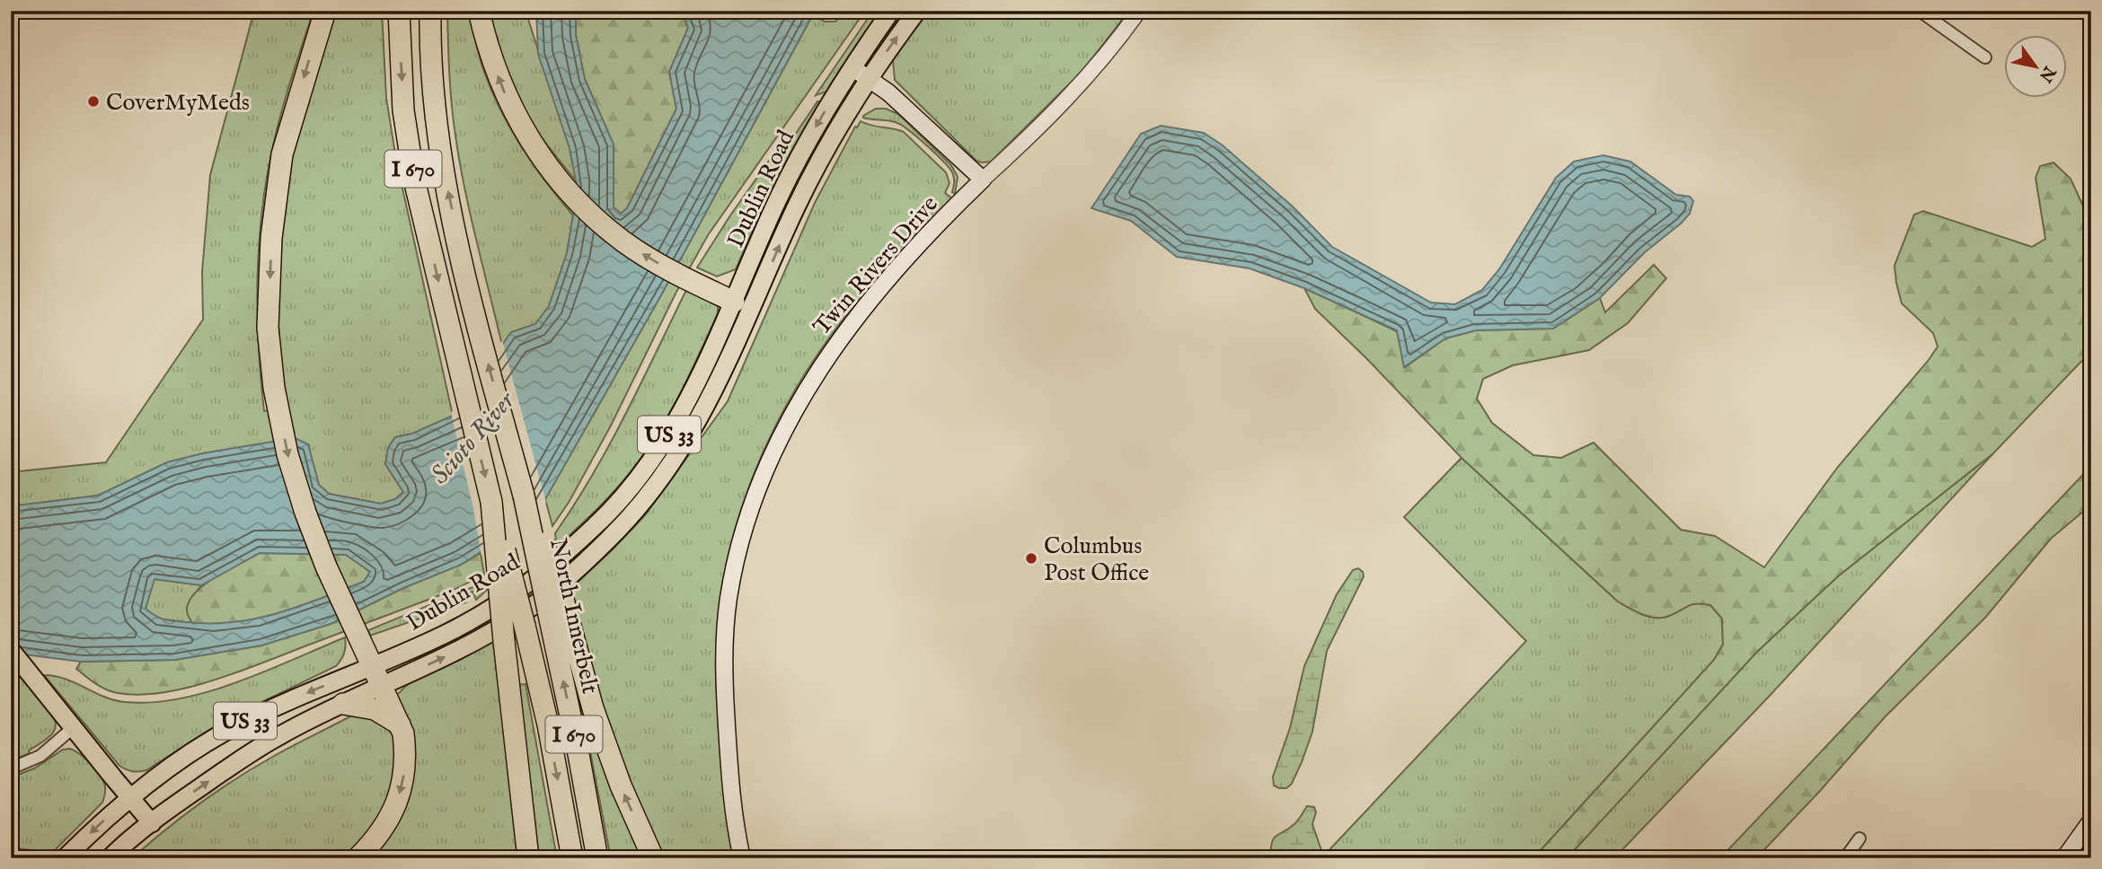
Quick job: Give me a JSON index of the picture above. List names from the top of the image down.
{
  "streets": {
    "highway": ["I 670", "North Innerbelt"],
    "main road": ["Dublin Road", "Twin Rivers Drive", "US 33"]
  },
  "crossings": [
    ["I 670", "North Innerbelt"]
  ],
  "water": ["Scioto River"],
  "places": ["CoverMyMeds", "Columbus Post Office"],
  "north": "bottom right"
}
